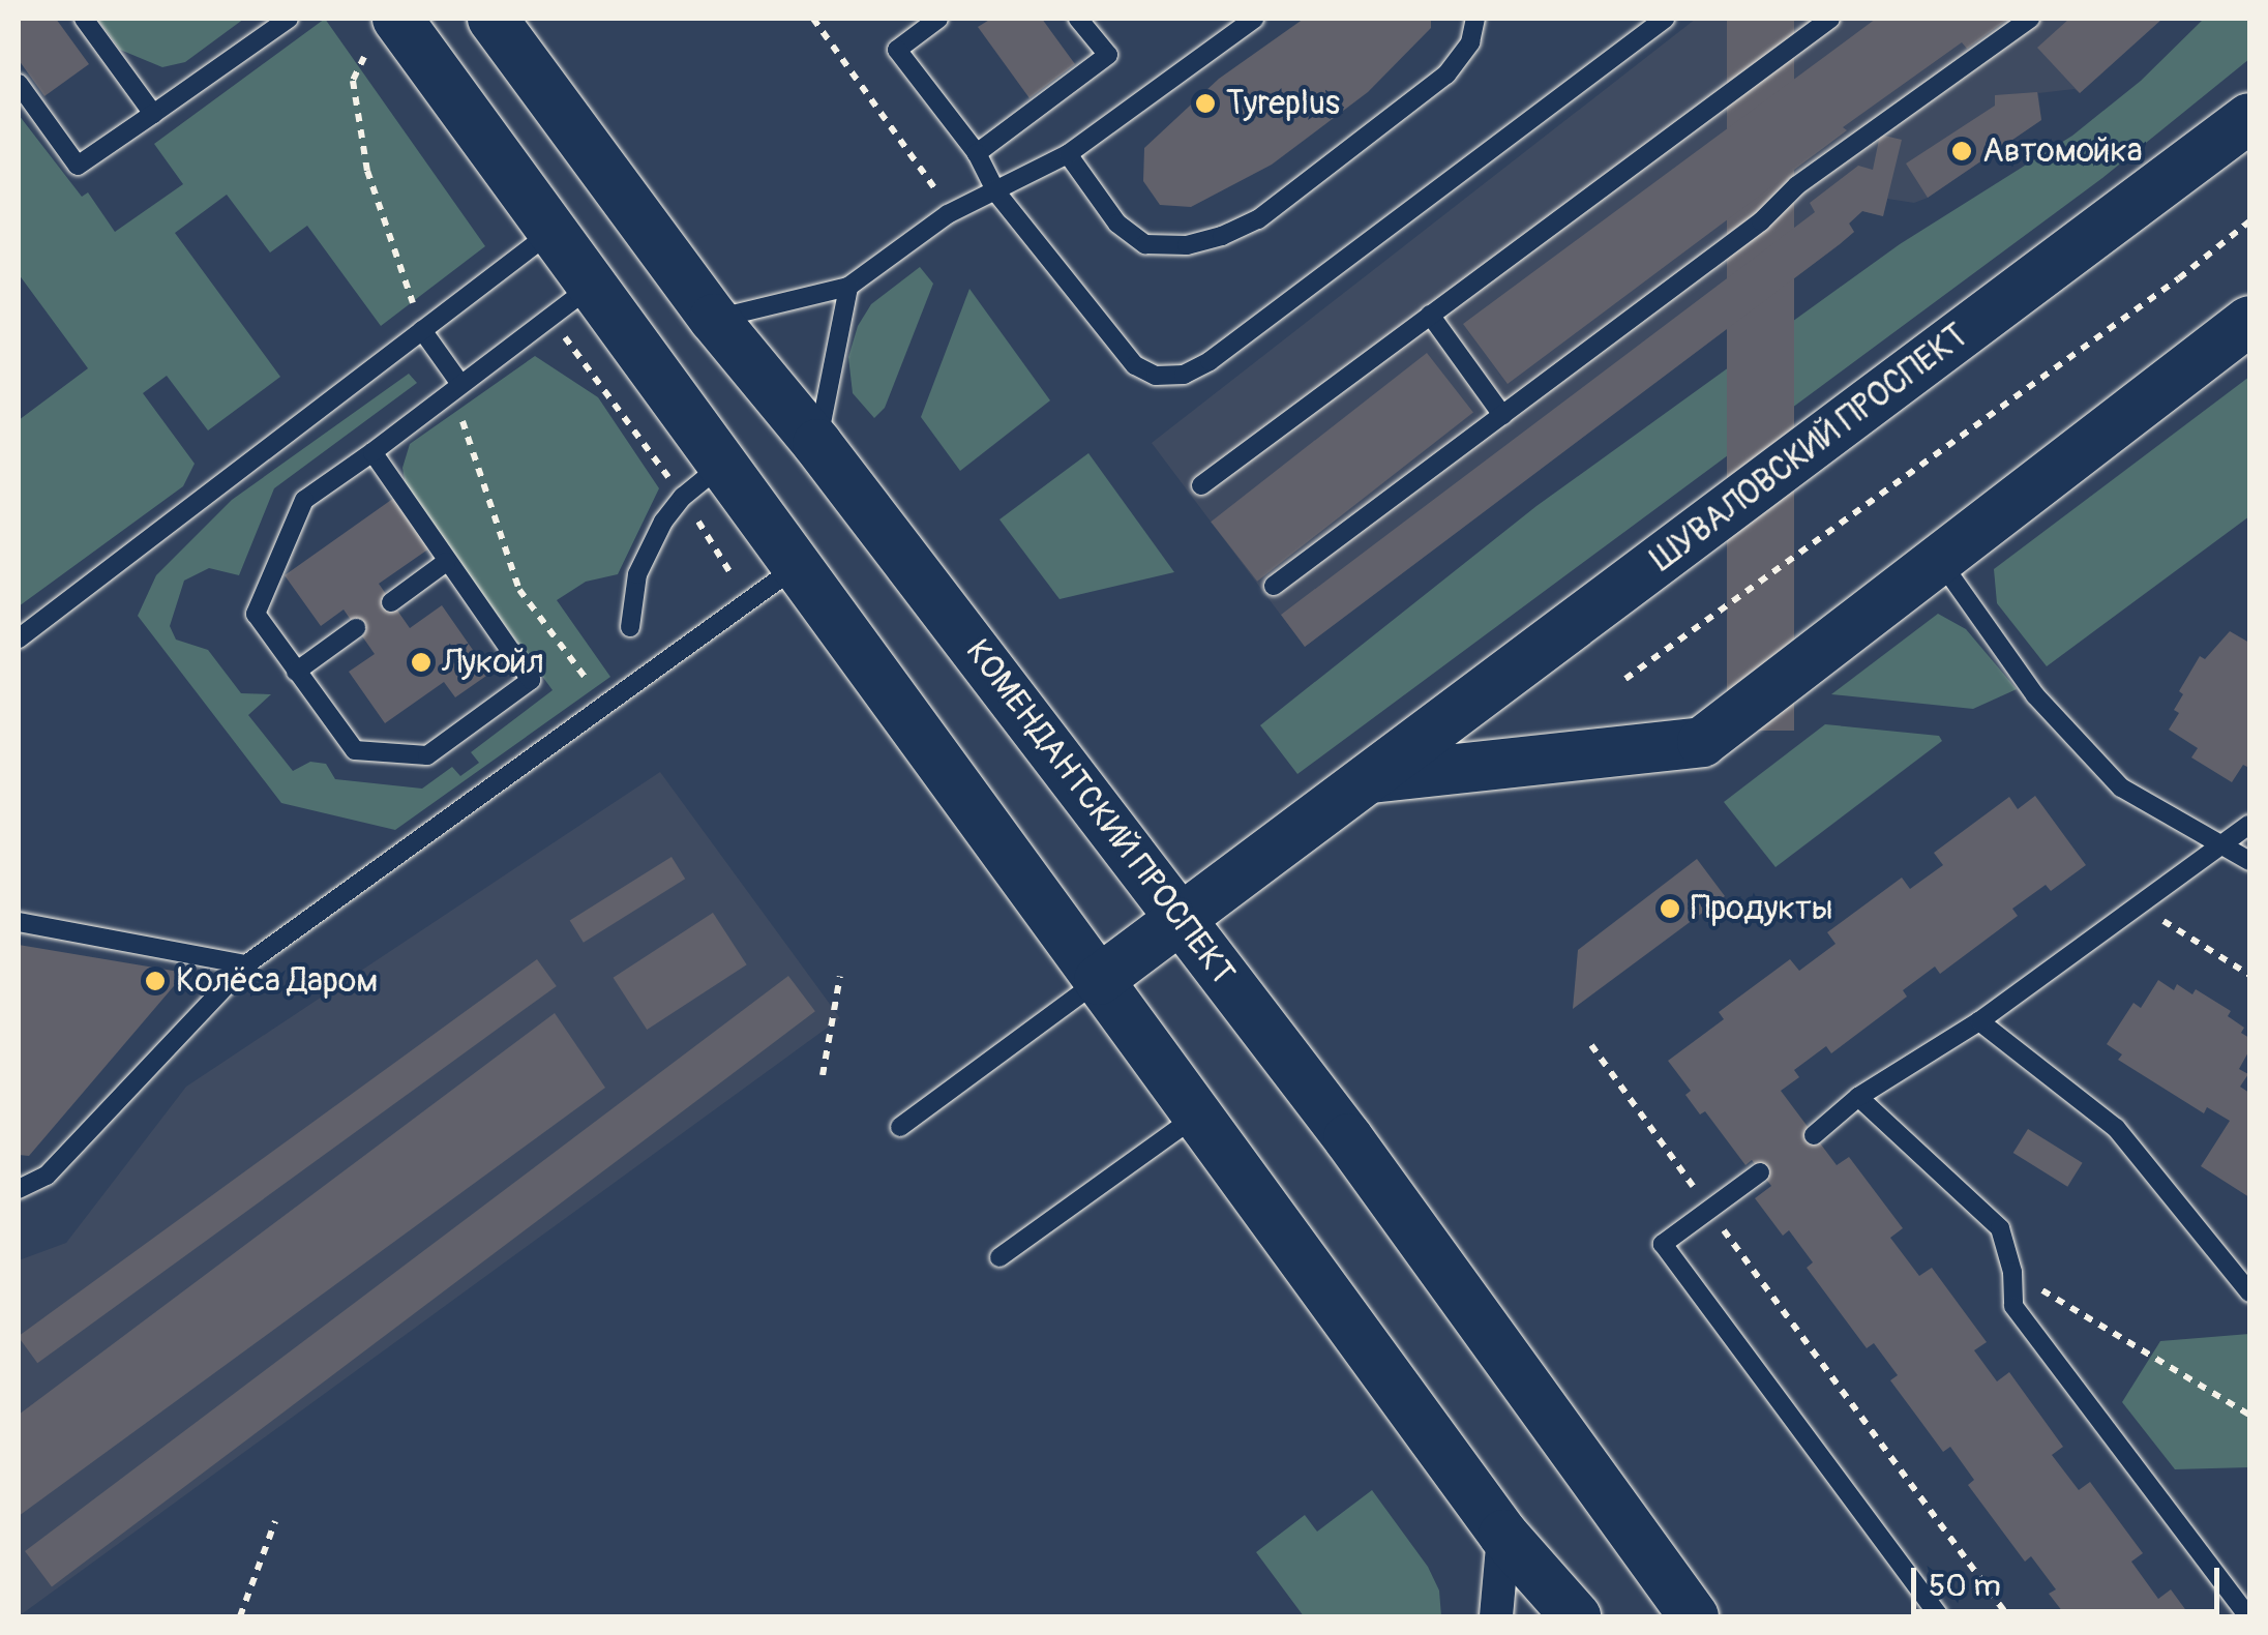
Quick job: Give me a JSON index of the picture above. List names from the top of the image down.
{
  "streets": {
    "main road": ["ШУВАЛОВСКИЙ ПРОСПЕКТ", "КОМЕНДАНТСКИЙ ПРОСПЕКТ"]
  },
  "crossings": [
    ["ШУВАЛОВСКИЙ ПРОСПЕКТ", "КОМЕНДАНТСКИЙ ПРОСПЕКТ"]
  ],
  "places": [
    "Tyreplus",
    "Автомойка",
    "Лукойл",
    "Продукты",
    "Колёса Даром"
  ],
  "scale_bar": "50 m"
}
